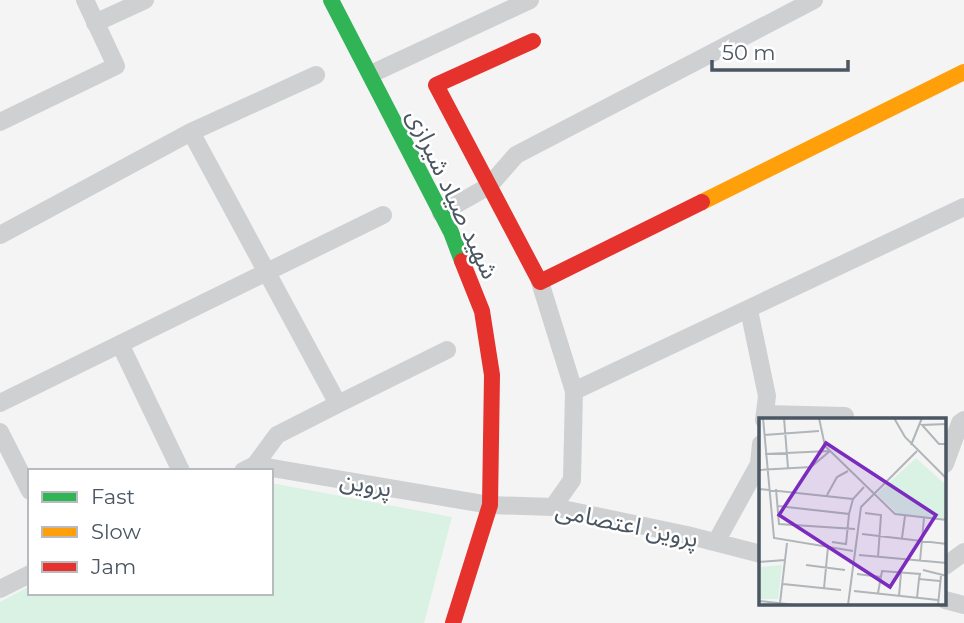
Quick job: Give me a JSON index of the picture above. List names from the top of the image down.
{
  "streets": {
    "street": ["شهید صیاد شیرازی", "پروین", "پروین اعتصامی"]
  },
  "crossings": [
    ["شهید صیاد شیرازی", "پروین"],
    ["شهید صیاد شیرازی", "پروین اعتصامی"],
    ["پروین", "پروین اعتصامی"]
  ],
  "legend": ["Fast", "Slow", "Jam"],
  "scale_bar": "50 m"
}
